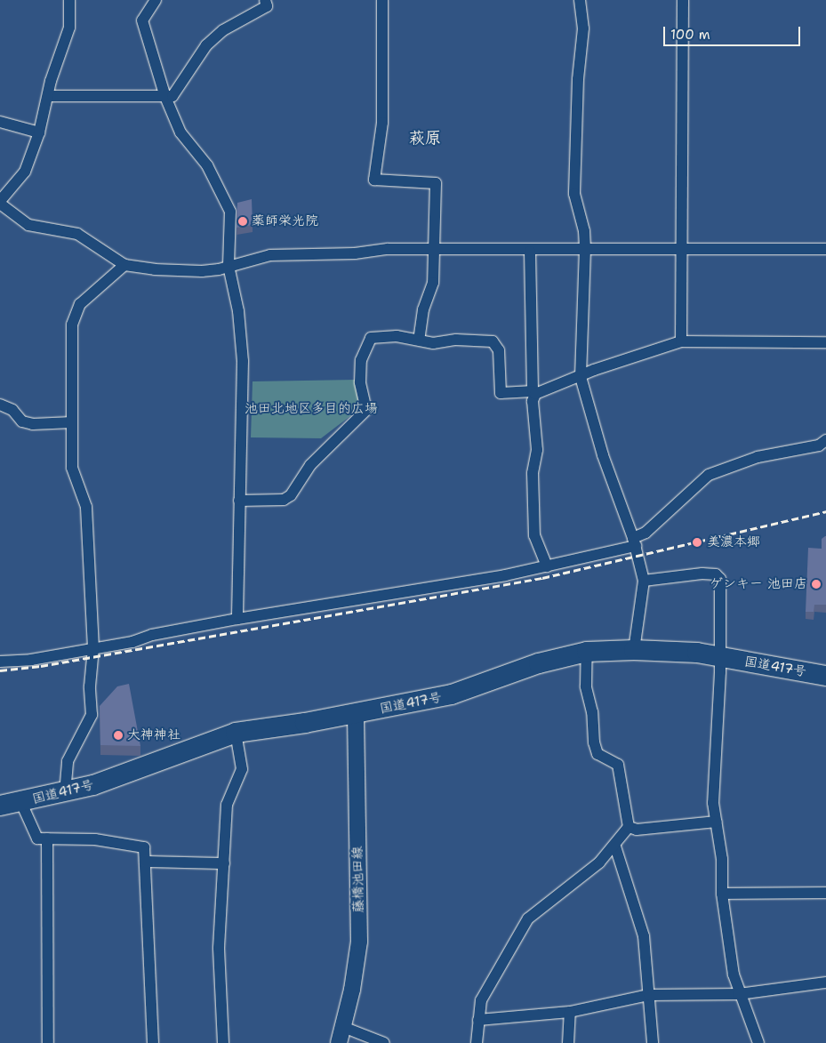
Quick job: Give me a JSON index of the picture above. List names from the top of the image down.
{
  "streets": {
    "highway": ["国道417号"],
    "main road": ["藤橋池田線"]
  },
  "crossings": [
    ["国道417号", "藤橋池田線"]
  ],
  "districts": ["萩原"],
  "parks": ["池田北地区多目的広場"],
  "places": [
    "薬師栄光院",
    "美濃本郷",
    "ゲンキー 池田店",
    "大神神社"
  ],
  "scale_bar": "100 m"
}
